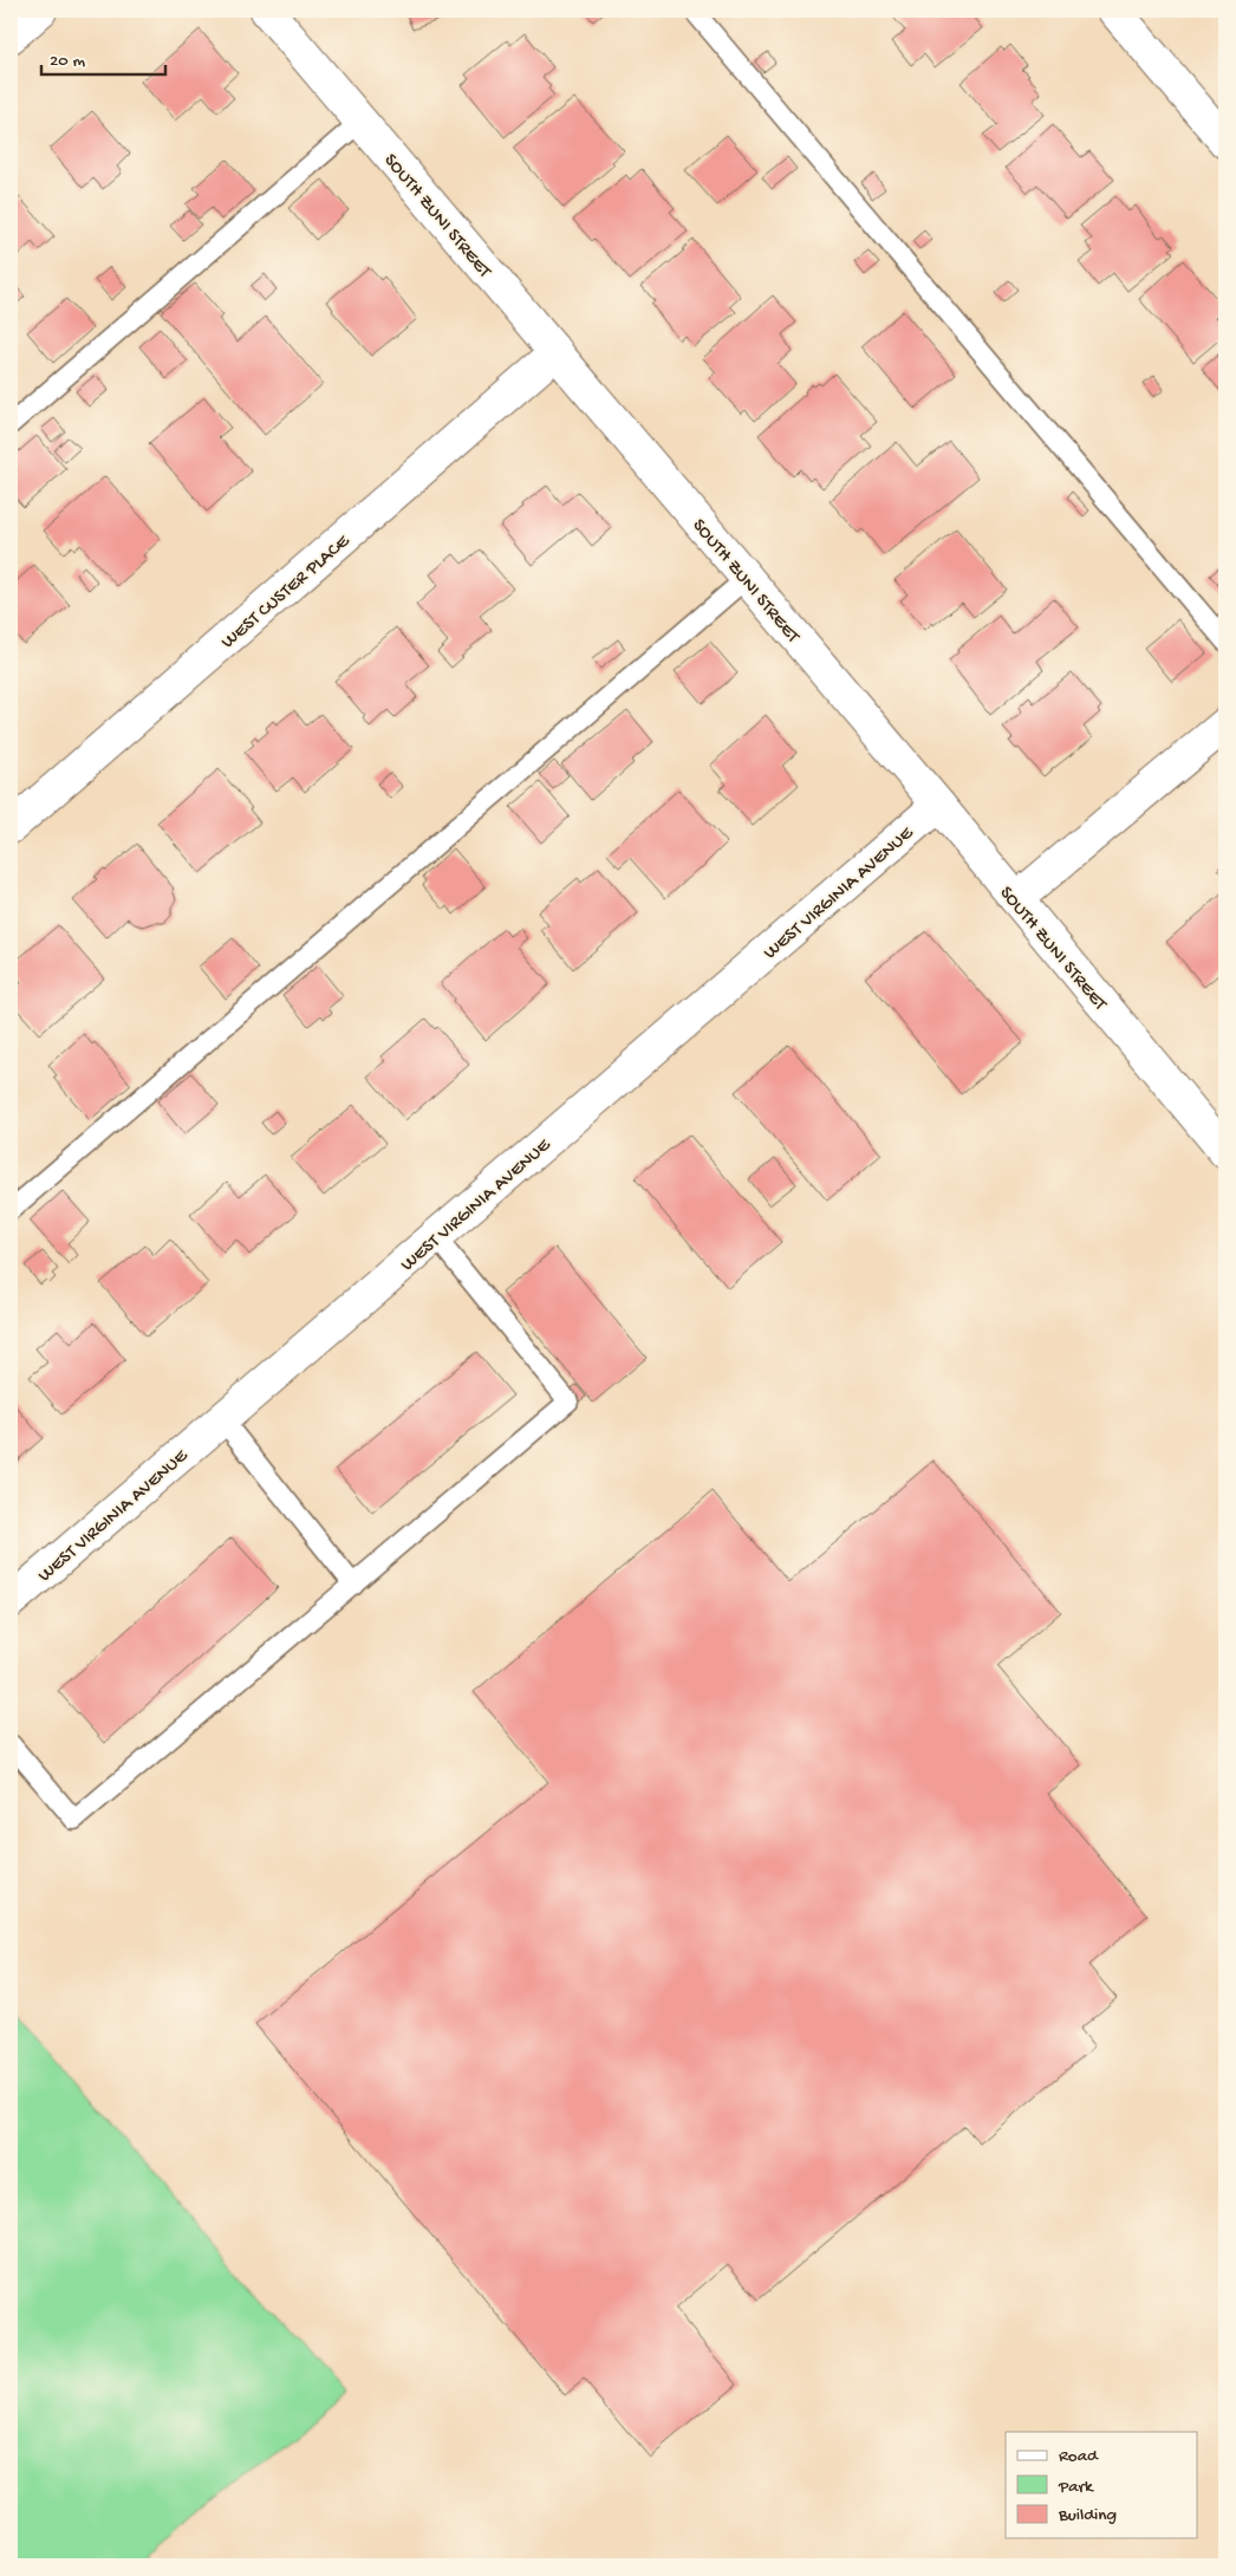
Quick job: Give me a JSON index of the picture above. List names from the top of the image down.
{
  "streets": {
    "street": ["SOUTH ZUNI STREET", "WEST CUSTER PLACE", "WEST VIRGINIA AVENUE"]
  },
  "crossings": [
    ["SOUTH ZUNI STREET", "WEST CUSTER PLACE"],
    ["SOUTH ZUNI STREET", "WEST VIRGINIA AVENUE"]
  ],
  "legend": ["Road", "Park", "Building"],
  "scale_bar": "20 m"
}
